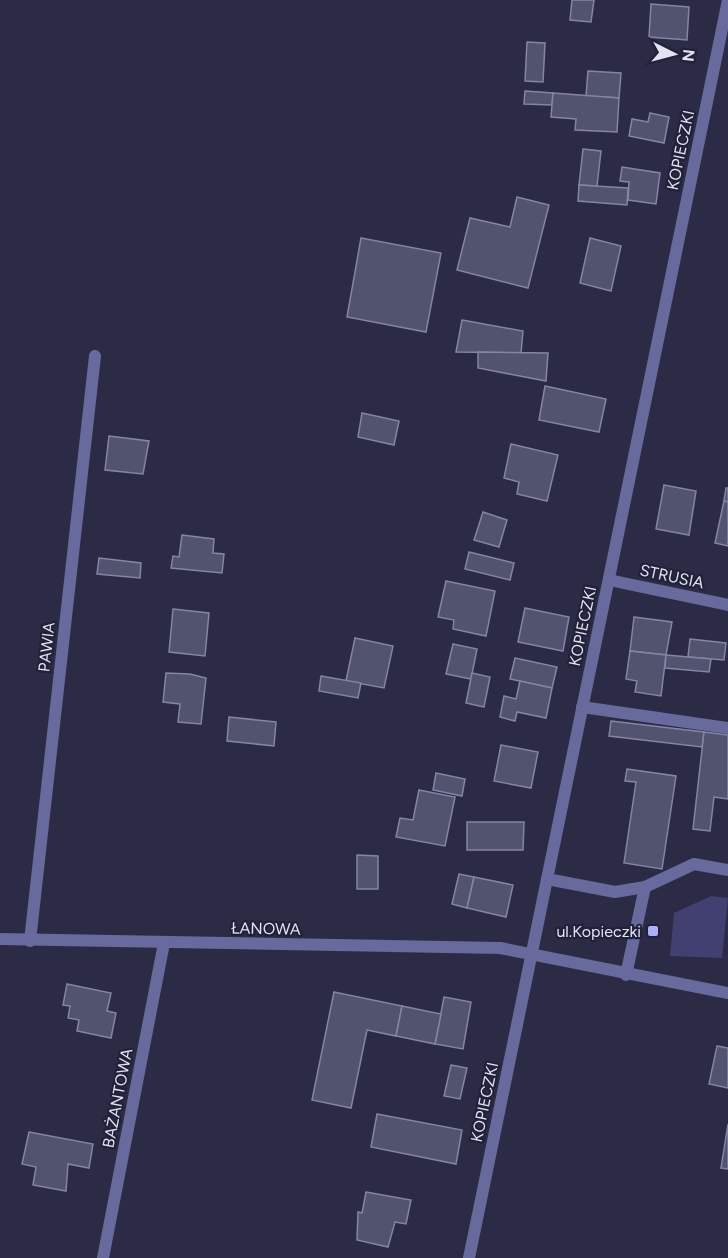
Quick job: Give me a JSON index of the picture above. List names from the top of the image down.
{
  "streets": {
    "street": [
      "KOPIECZKI",
      "STRUSIA",
      "PAWIA",
      "ŁANOWA",
      "BAŻANTOWA"
    ]
  },
  "crossings": [
    ["KOPIECZKI", "STRUSIA"],
    ["KOPIECZKI", "ŁANOWA"],
    ["PAWIA", "ŁANOWA"],
    ["ŁANOWA", "BAŻANTOWA"]
  ],
  "places": {
    "transit": ["ul.Kopieczki"]
  },
  "north": "right"
}
